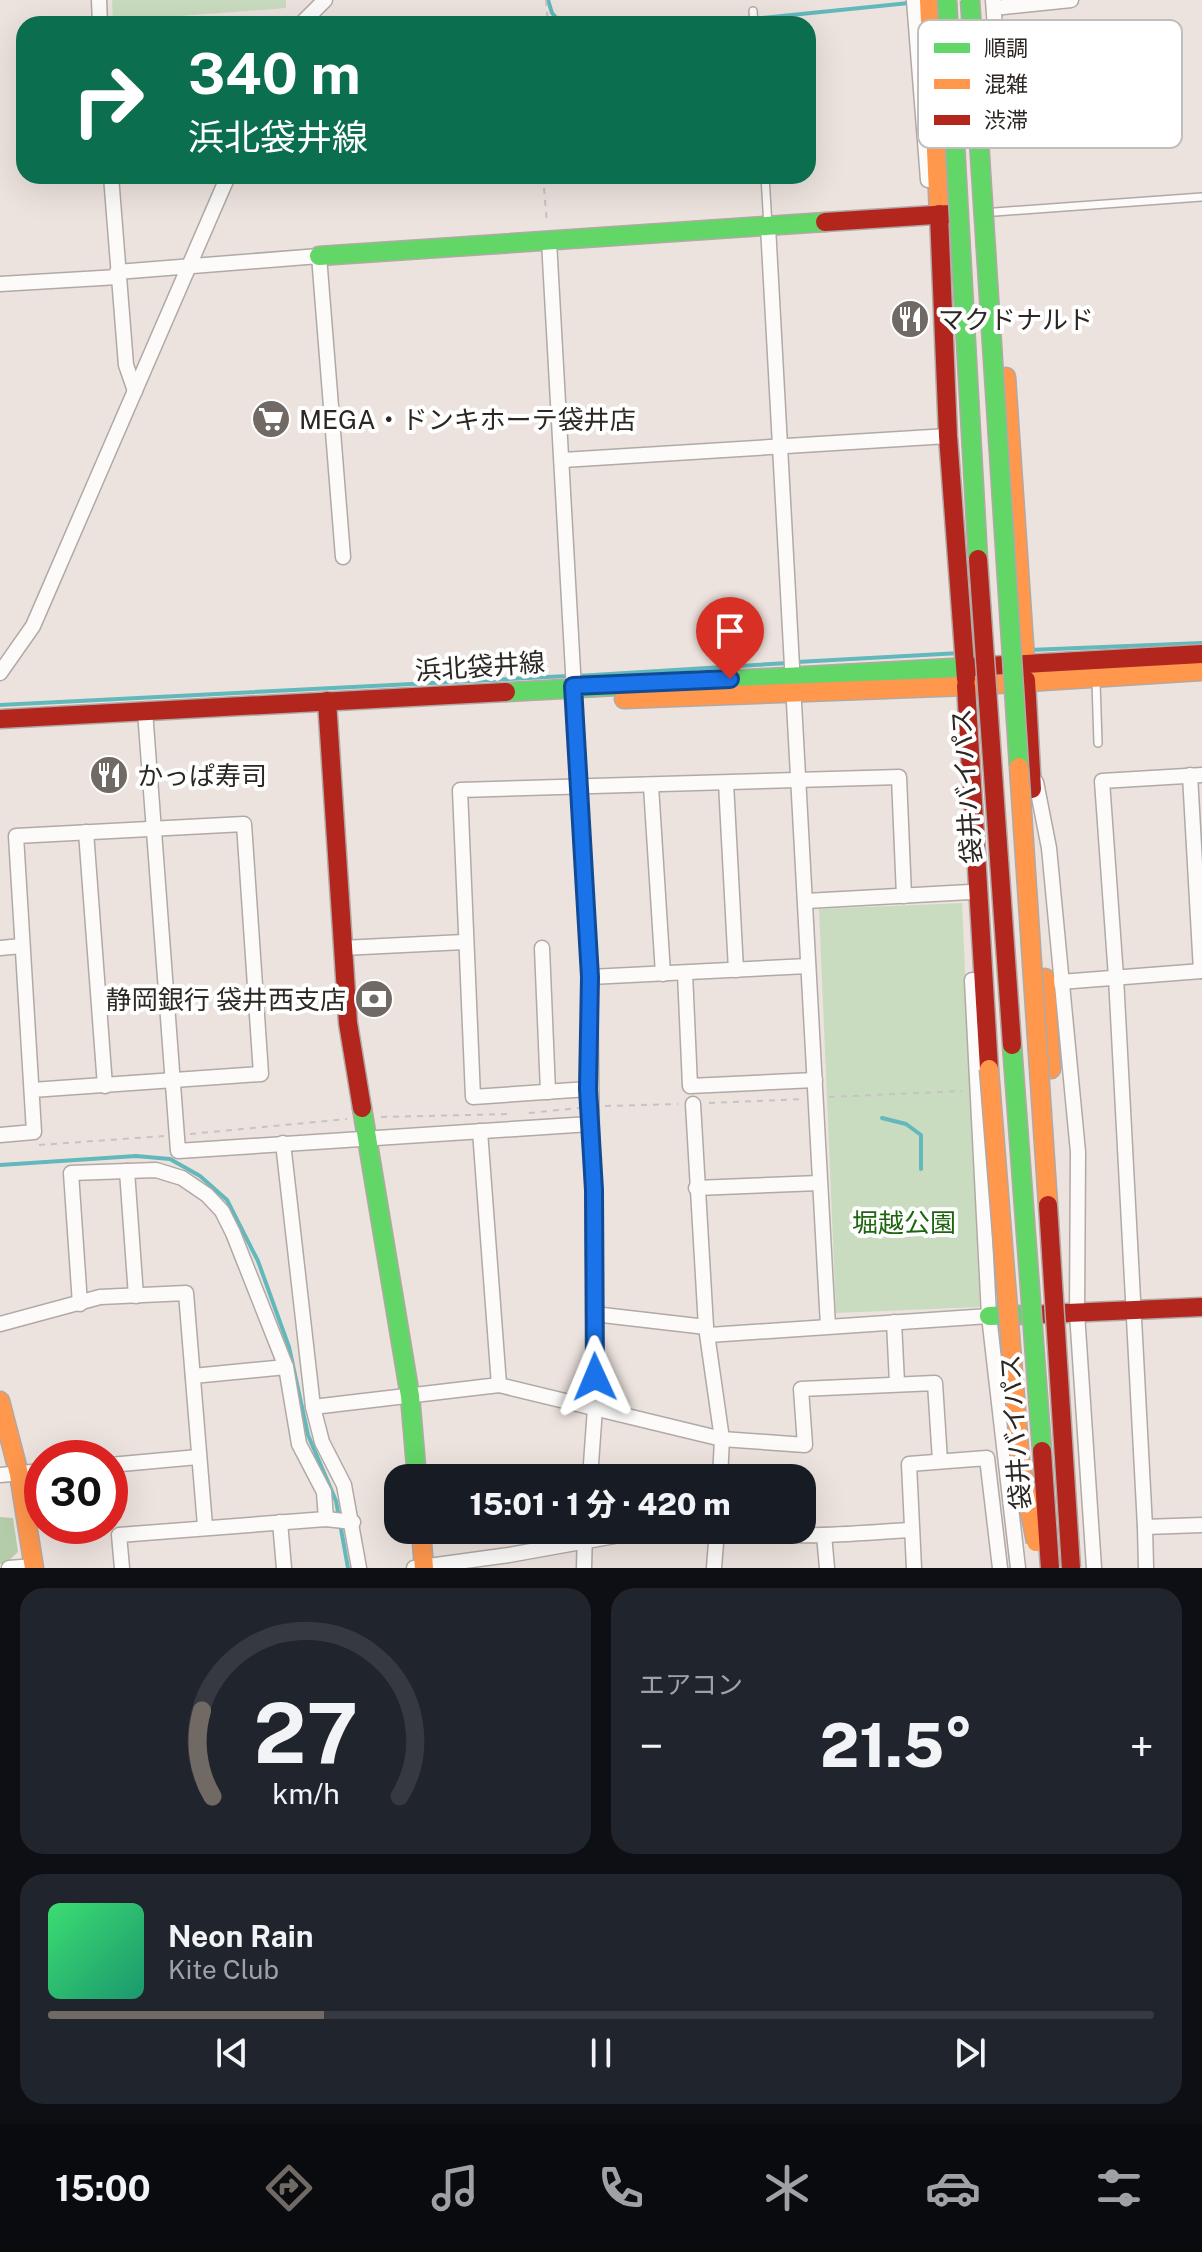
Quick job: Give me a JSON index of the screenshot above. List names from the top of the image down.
{
  "streets": {
    "main road": ["浜北袋井線", "袋井バイパス"]
  },
  "parks": ["堀越公園"],
  "places": {
    "restaurant": ["マクドナルド", "かっぱ寿司"],
    "supermarket": ["MEGA・ドンキホーテ袋井店"],
    "bank": ["静岡銀行 袋井西支店"]
  },
  "legend": ["順調", "混雑", "渋滞"],
  "page": {
    "turn": ["340 m", "浜北袋井線"],
    "limit": "30",
    "trip": "15:01 · 1 分 · 420 m",
    "tile": "エアコン",
    "heat": ["−", "21.5°", "+"],
    "song": ["Neon Rain", "Kite Club"],
    "tabs": "15:00",
    "gauge": ["27", "km/h"]
  }
}
